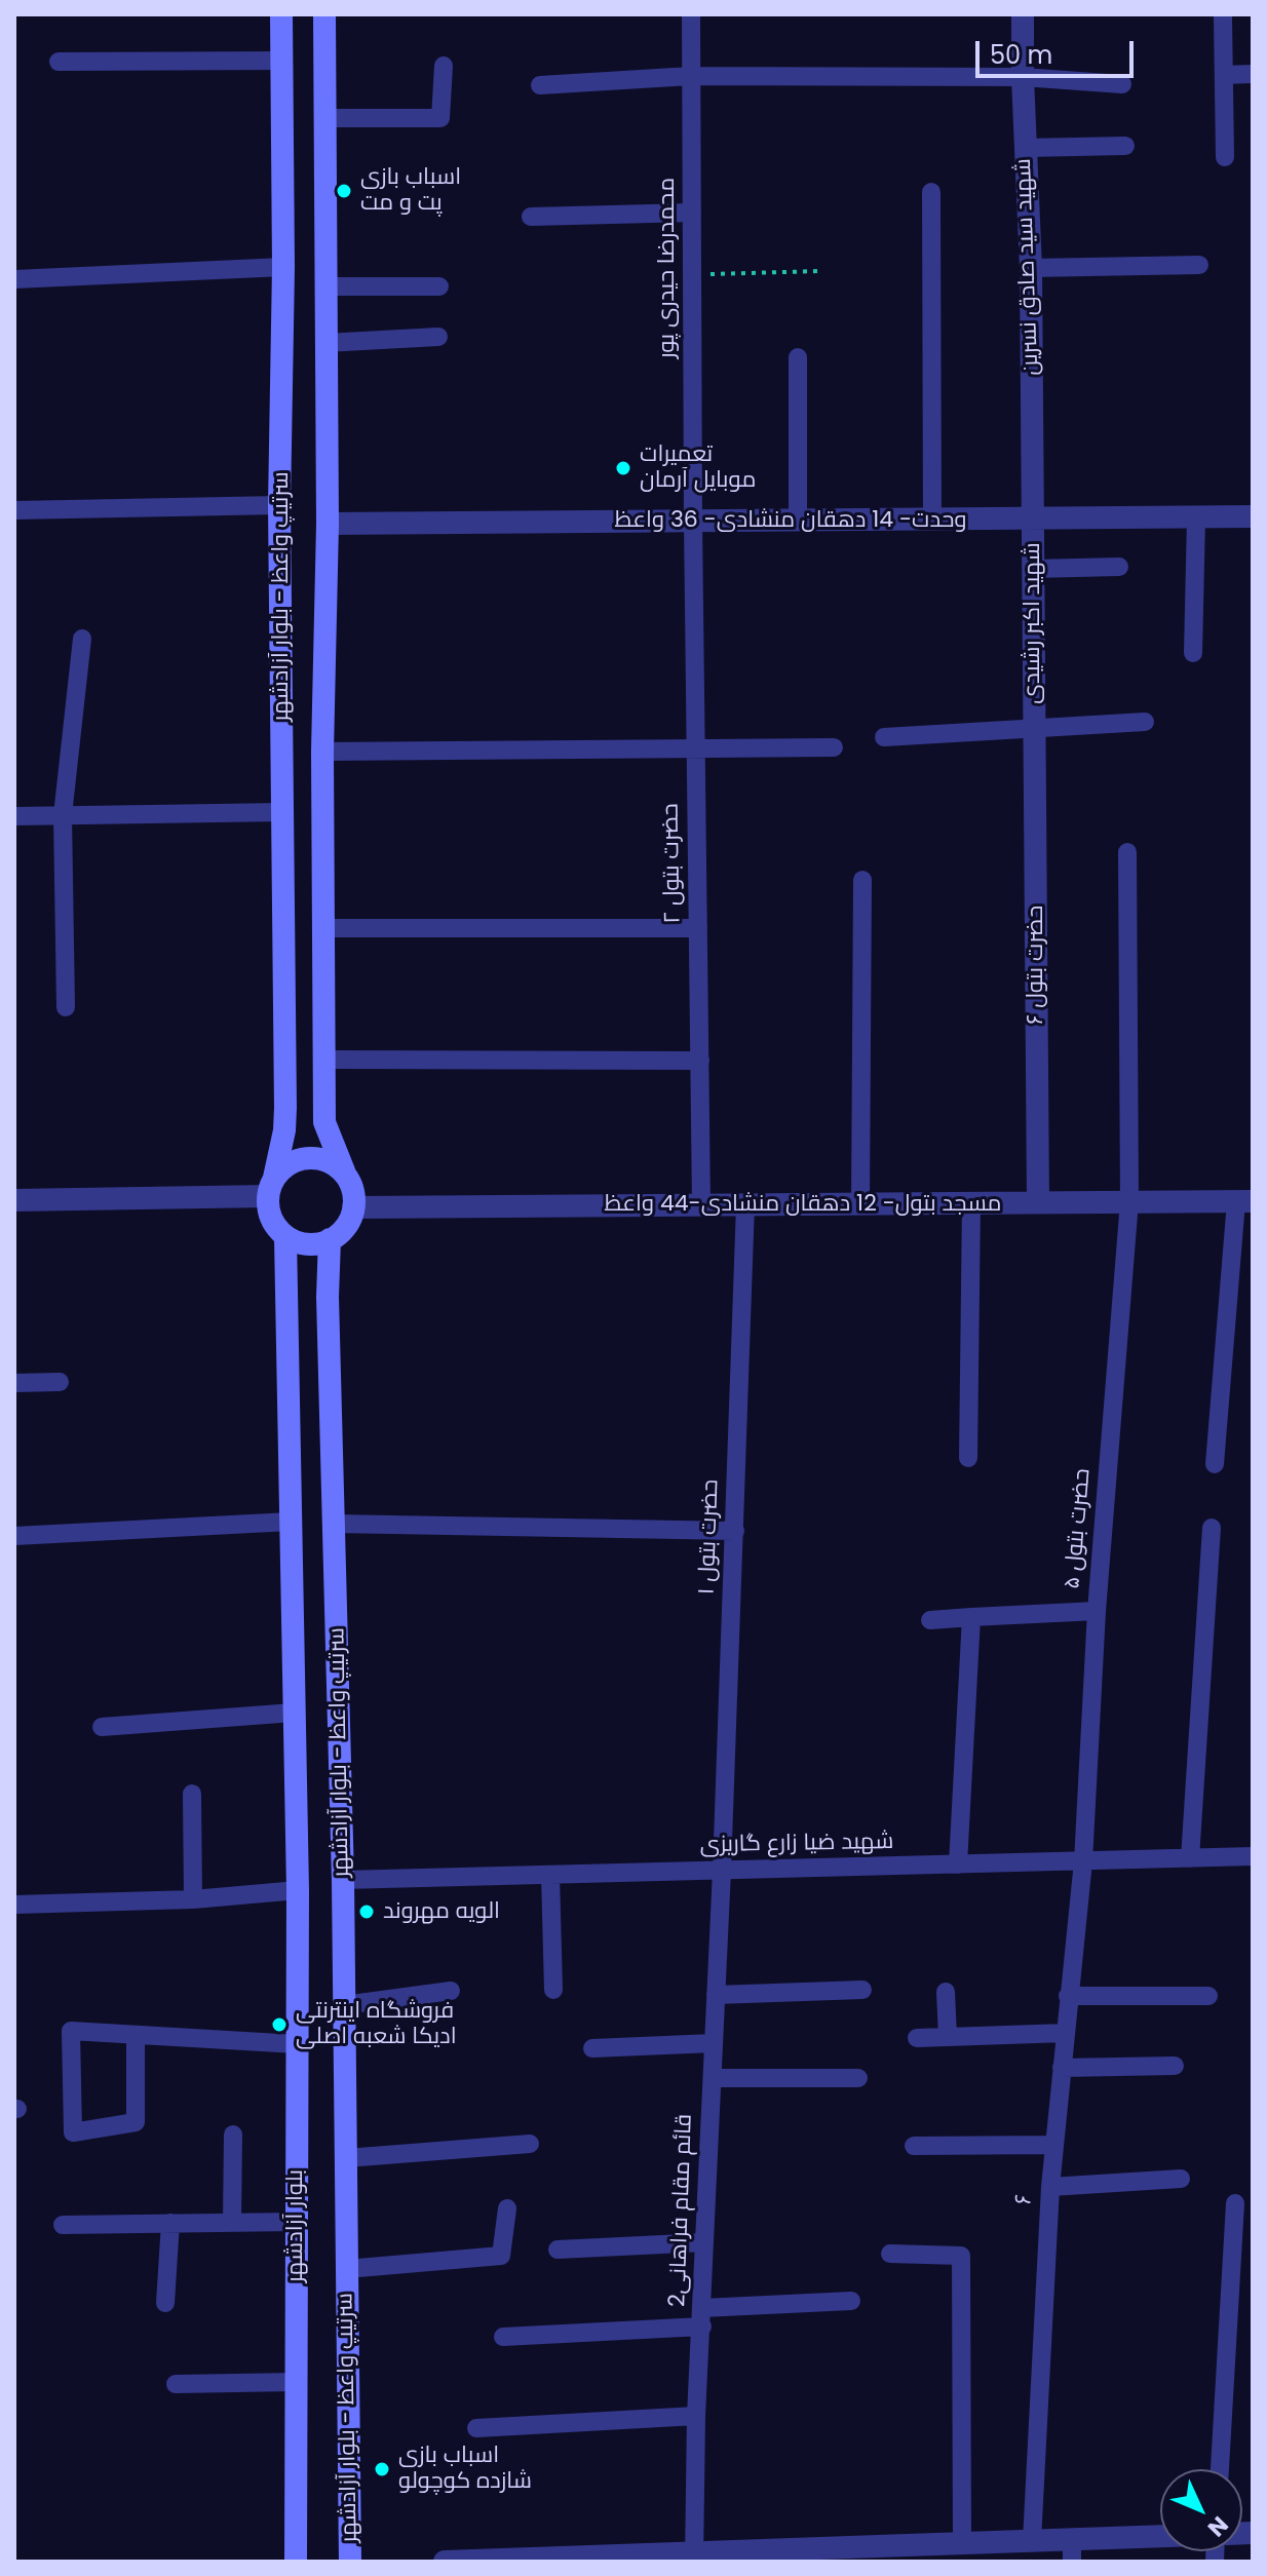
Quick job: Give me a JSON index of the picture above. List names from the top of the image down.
{
  "streets": {
    "main road": ["سرتیپ واعظ - بلوار آزادشهر", "بلوار آزادشهر"],
    "street": [
      "شهید سید صادق نسرین",
      "محمدرضا حیدری پور",
      "وحدت- 14 دهقان منشادی- 36 واعظ",
      "شهید اکبر رشیدی",
      "حضرت بتول ۲",
      "حضرت بتول ۶",
      "مسجد بتول- 12 دهقان منشادی-44 واعظ",
      "حضرت بتول ۵",
      "حضرت بتول ۱",
      "شهید ضیا زارع گاریزی",
      "۶",
      "2قائم مقام فراهانی"
    ]
  },
  "crossings": [
    ["شهید سید صادق نسرین", "وحدت- 14 دهقان منشادی- 36 واعظ"],
    ["شهید سید صادق نسرین", "شهید اکبر رشیدی"],
    ["محمدرضا حیدری پور", "وحدت- 14 دهقان منشادی- 36 واعظ"],
    ["محمدرضا حیدری پور", "حضرت بتول ۲"],
    ["وحدت- 14 دهقان منشادی- 36 واعظ", "سرتیپ واعظ - بلوار آزادشهر"],
    ["وحدت- 14 دهقان منشادی- 36 واعظ", "شهید اکبر رشیدی"],
    ["وحدت- 14 دهقان منشادی- 36 واعظ", "حضرت بتول ۲"],
    ["سرتیپ واعظ - بلوار آزادشهر", "مسجد بتول- 12 دهقان منشادی-44 واعظ"],
    ["سرتیپ واعظ - بلوار آزادشهر", "شهید ضیا زارع گاریزی"],
    ["سرتیپ واعظ - بلوار آزادشهر", "بلوار آزادشهر"],
    ["شهید اکبر رشیدی", "حضرت بتول ۶"],
    ["حضرت بتول ۲", "مسجد بتول- 12 دهقان منشادی-44 واعظ"],
    ["حضرت بتول ۶", "مسجد بتول- 12 دهقان منشادی-44 واعظ"],
    ["مسجد بتول- 12 دهقان منشادی-44 واعظ", "حضرت بتول ۵"],
    ["مسجد بتول- 12 دهقان منشادی-44 واعظ", "حضرت بتول ۱"],
    ["حضرت بتول ۵", "شهید ضیا زارع گاریزی"],
    ["حضرت بتول ۵", "۶"],
    ["حضرت بتول ۱", "شهید ضیا زارع گاریزی"],
    ["حضرت بتول ۱", "2قائم مقام فراهانی"],
    ["شهید ضیا زارع گاریزی", "۶"],
    ["شهید ضیا زارع گاریزی", "2قائم مقام فراهانی"]
  ],
  "places": [
    "اسباب بازی پت و مت",
    "تعمیرات موبایل آرمان",
    "الویه مهروند",
    "فروشگاه اینترنتی ادیکا شعبه اصلی",
    "اسباب بازی شازده کوچولو"
  ],
  "scale_bar": "50 m",
  "north": "bottom right"
}
